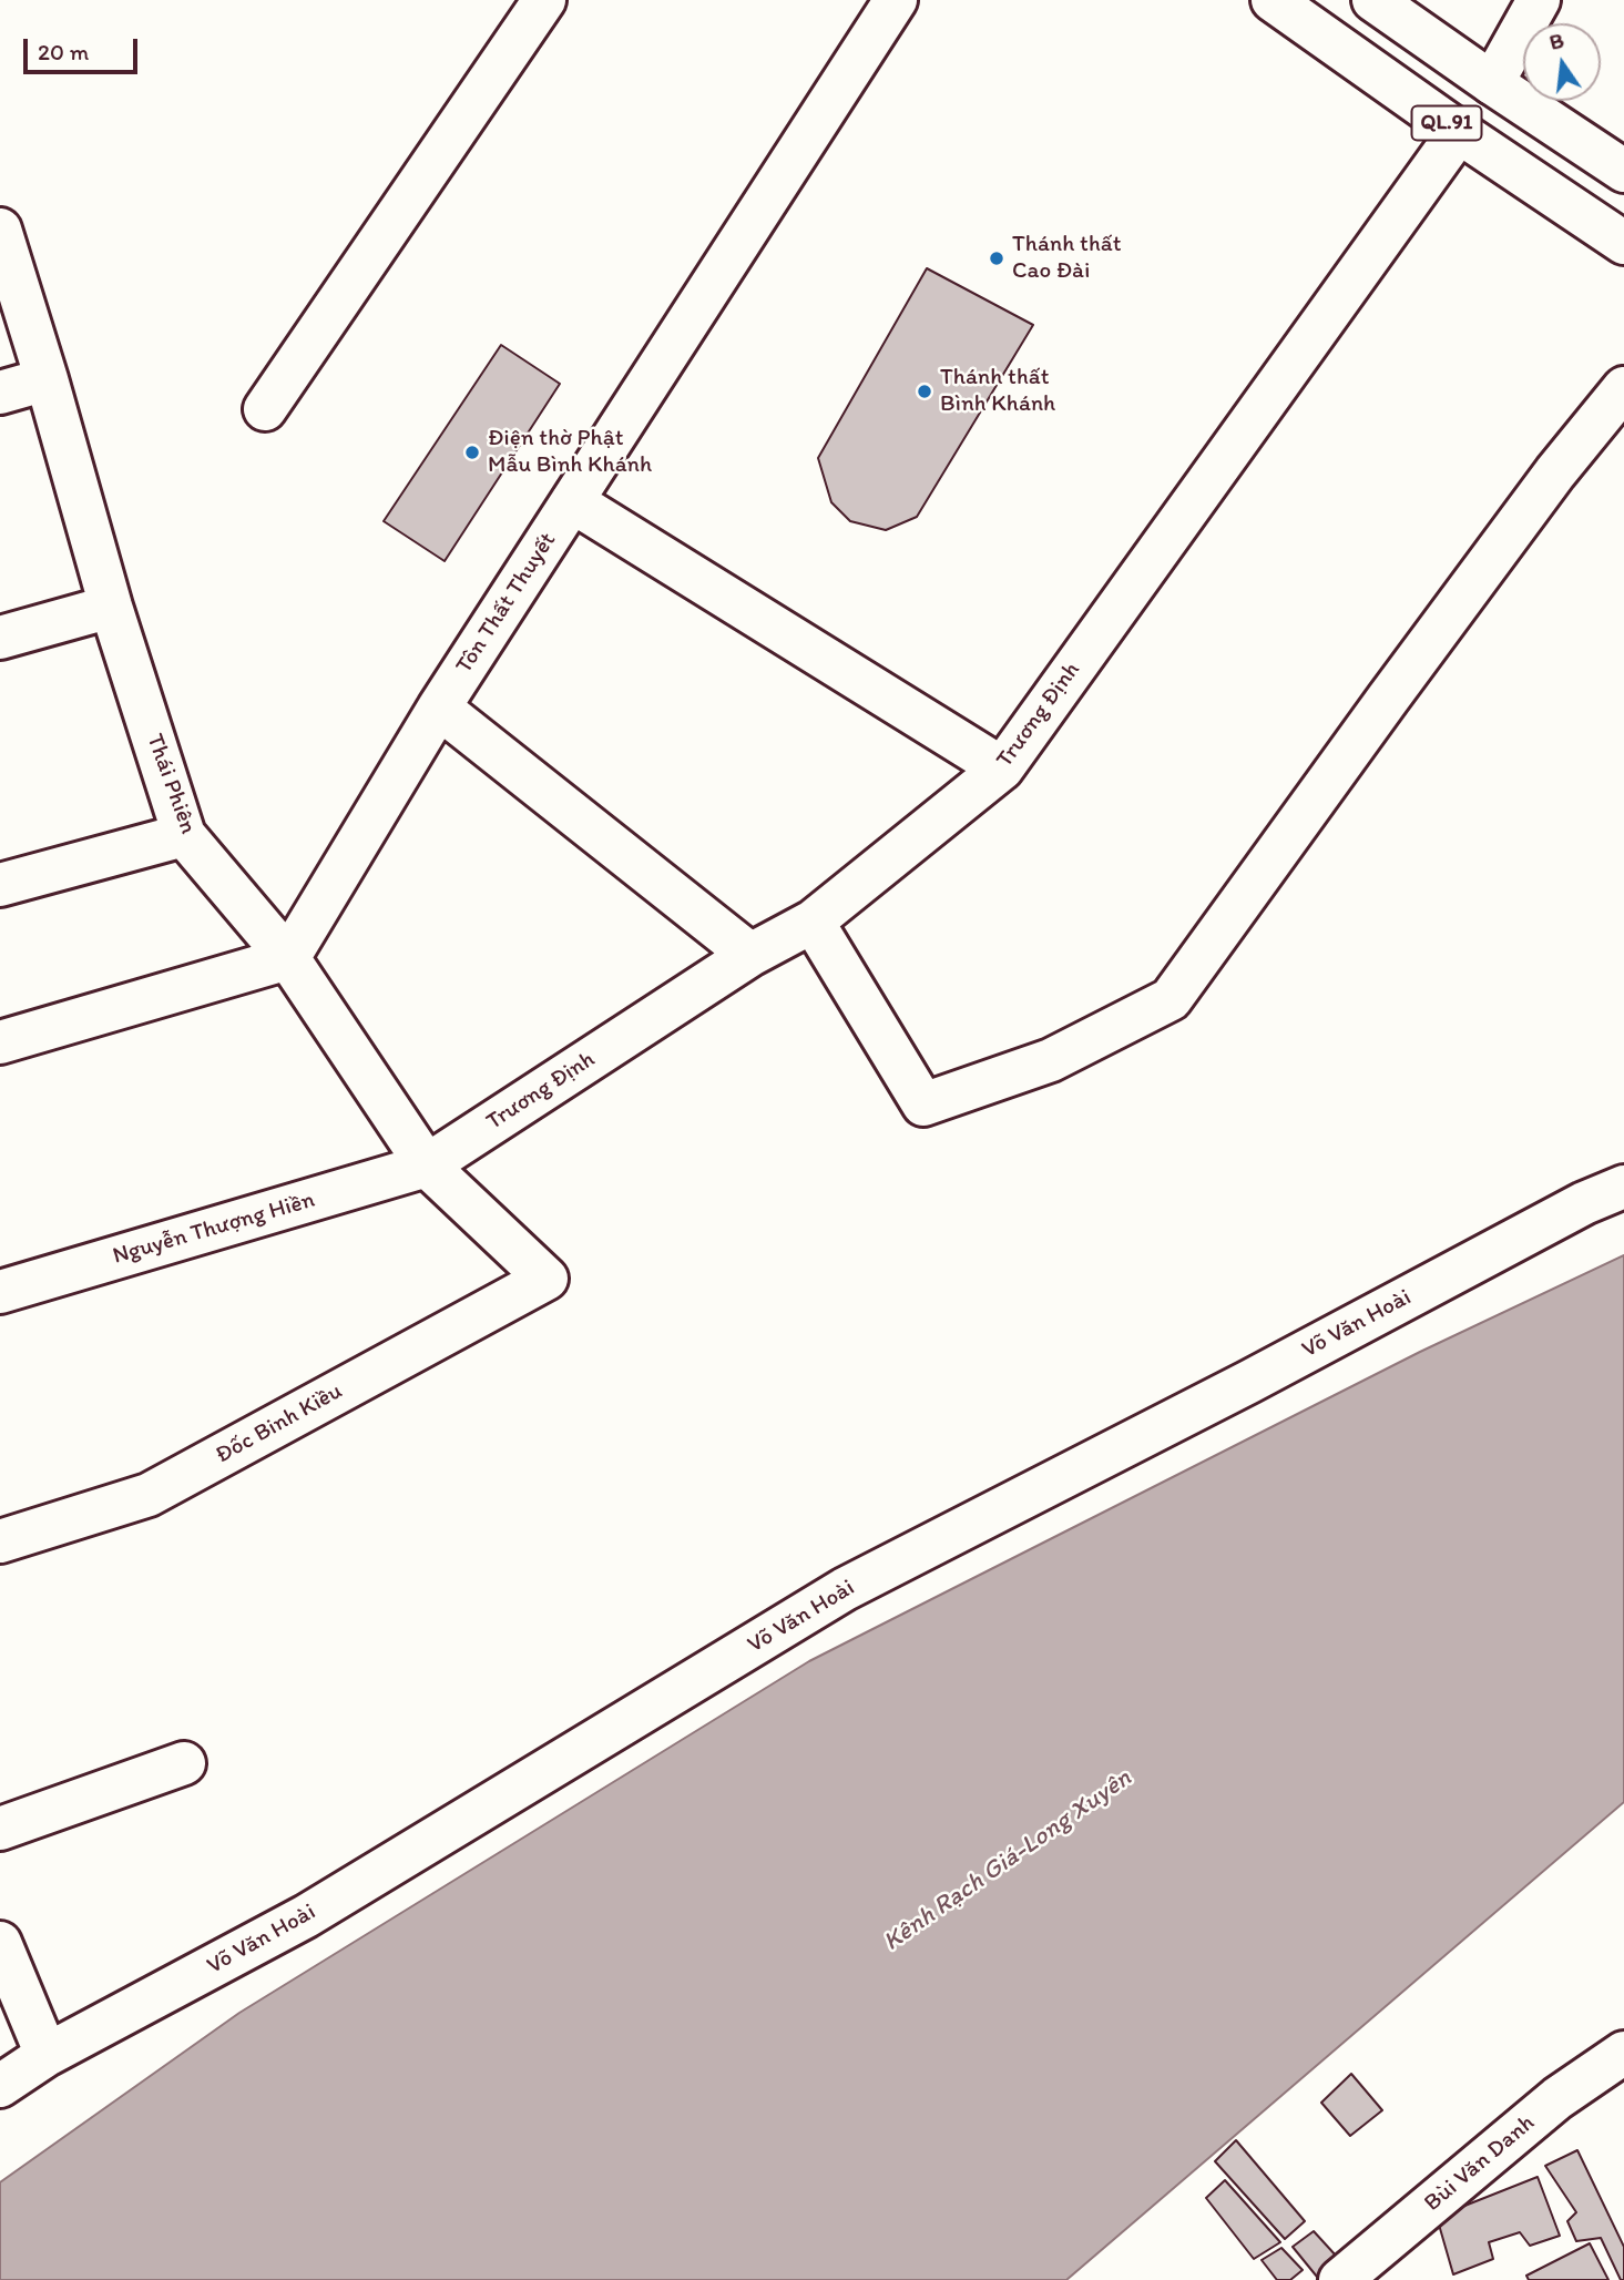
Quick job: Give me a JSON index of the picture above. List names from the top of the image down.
{
  "streets": {
    "main road": [
      "QL.91",
      "Tôn Thất Thuyết",
      "Trương Định",
      "Thái Phiên",
      "Nguyễn Thượng Hiền",
      "Võ Văn Hoài",
      "Đốc Binh Kiều",
      "Bùi Văn Danh"
    ]
  },
  "crossings": [
    ["QL.91", "Trương Định"],
    ["Tôn Thất Thuyết", "Thái Phiên"],
    ["Trương Định", "Thái Phiên"],
    ["Trương Định", "Nguyễn Thượng Hiền"],
    ["Thái Phiên", "Nguyễn Thượng Hiền"],
    ["Thái Phiên", "Đốc Binh Kiều"]
  ],
  "water": ["Kênh Rạch Giá-Long Xuyên"],
  "places": ["Thánh thất Cao Đài", "Thánh thất Bình Khánh", "Điện thờ Phật Mẫu Bình Khánh"],
  "scale_bar": "20 m",
  "north": "top"
}
